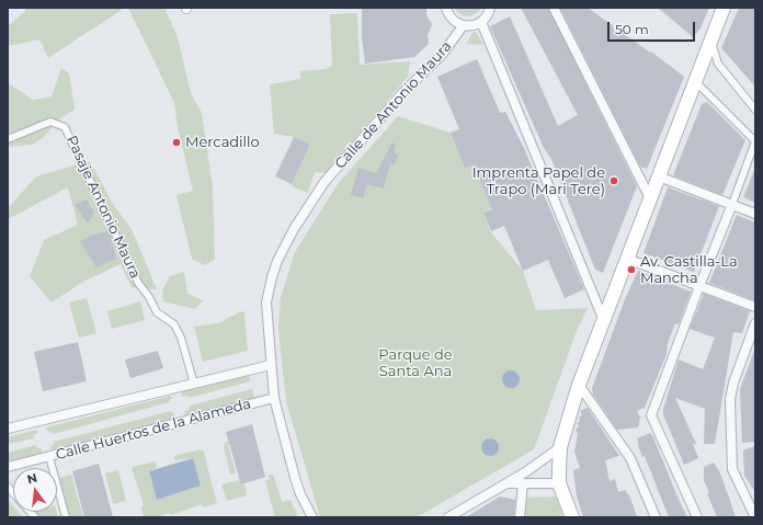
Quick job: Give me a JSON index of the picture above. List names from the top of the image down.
{
  "streets": {
    "street": ["Calle de Antonio Maura", "Pasaje Antonio Maura", "Calle Huertos de la Alameda"]
  },
  "crossings": [
    ["Calle de Antonio Maura", "Calle Huertos de la Alameda"]
  ],
  "parks": ["Parque de Santa Ana"],
  "places": ["Mercadillo", "Imprenta Papel de Trapo (Mari Tere)", "Av. Castilla-La Mancha"],
  "scale_bar": "50 m",
  "north": "top"
}
